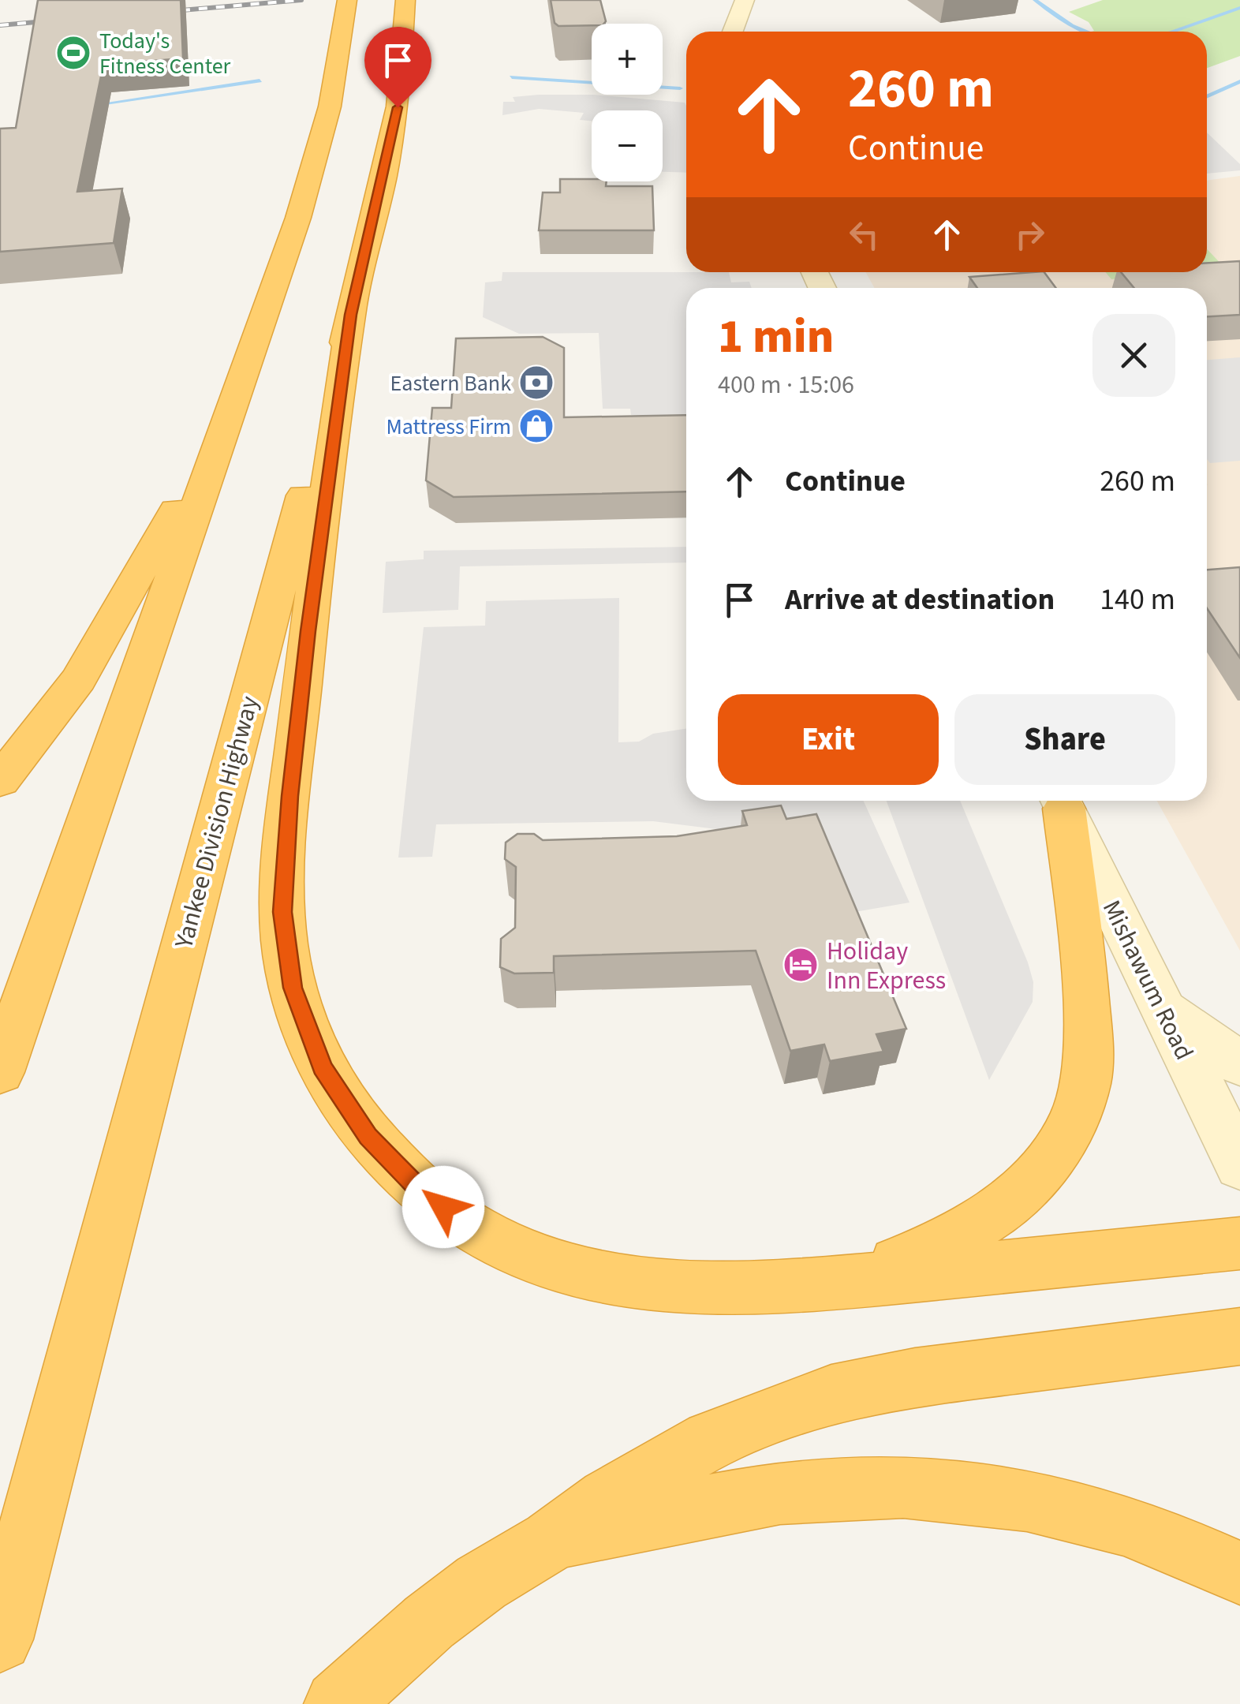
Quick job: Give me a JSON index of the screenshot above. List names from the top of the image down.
{
  "streets": {
    "highway": ["Yankee Division Highway"],
    "main road": ["Mishawum Road"]
  },
  "places": {
    "sports": ["Today's Fitness Center"],
    "bank": ["Eastern Bank"],
    "shop": ["Mattress Firm"],
    "hotel": ["Holiday Inn Express"]
  },
  "page": {
    "map_buttons": ["+", "−"],
    "turn": ["260 m", "Continue"],
    "heading": ["1 min", "400 m · 15:06"],
    "list": [
      {
        "name": "Continue",
        "value": "260 m"
      },
      {
        "name": "Arrive at destination",
        "value": "140 m"
      }
    ],
    "buttons": ["Exit", "Share"]
  }
}
